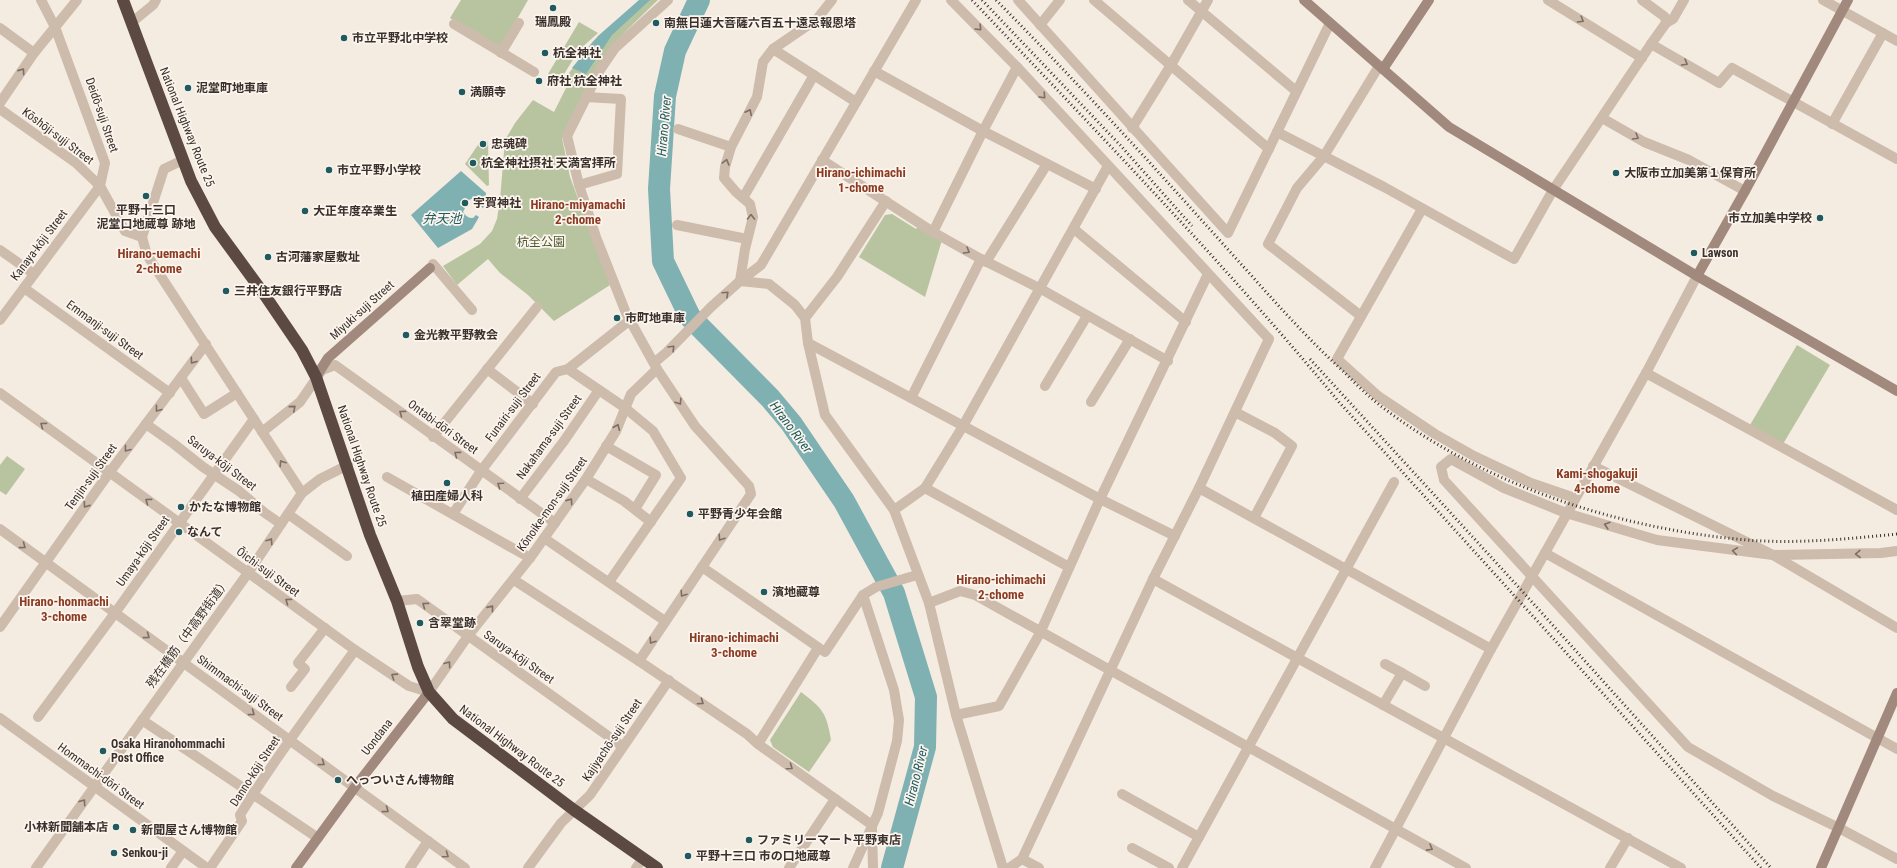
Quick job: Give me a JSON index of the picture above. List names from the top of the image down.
{
  "streets": {
    "highway": ["National Highway Route 25"],
    "street": [
      "Deidō-suji Street",
      "Kōshōji-suji Street",
      "Kanaya-kōji Street",
      "Miyuki-suji Street",
      "Emmanji-suji Street",
      "Funairi-suji Street",
      "Ontabi-dōri Street",
      "Nakahama-suji Street",
      "Saruya-kōji Street",
      "Tenjin-suji Street",
      "Kōnoike-mon-suji Street",
      "Umaya-kōji Street",
      "Ōichi-suji Street",
      "残在橋筋（中高野街道）",
      "Shimmachi-suji Street",
      "Uondana",
      "Kajiyachō-suji Street",
      "Danno-kōji Street",
      "Hommachi-dōri Street"
    ]
  },
  "crossings": [
    ["Deidō-suji Street", "Kōshōji-suji Street"],
    ["Deidō-suji Street", "Kanaya-kōji Street"],
    ["National Highway Route 25", "Miyuki-suji Street"],
    ["National Highway Route 25", "Ontabi-dōri Street"],
    ["National Highway Route 25", "Saruya-kōji Street"],
    ["National Highway Route 25", "Kōnoike-mon-suji Street"],
    ["National Highway Route 25", "Ōichi-suji Street"],
    ["National Highway Route 25", "残在橋筋（中高野街道）"],
    ["National Highway Route 25", "Uondana"],
    ["National Highway Route 25", "Kajiyachō-suji Street"],
    ["Kōshōji-suji Street", "Kanaya-kōji Street"],
    ["Kanaya-kōji Street", "Emmanji-suji Street"],
    ["Miyuki-suji Street", "Ontabi-dōri Street"],
    ["Emmanji-suji Street", "Tenjin-suji Street"],
    ["Funairi-suji Street", "Ontabi-dōri Street"],
    ["Ontabi-dōri Street", "Nakahama-suji Street"],
    ["Ontabi-dōri Street", "Kōnoike-mon-suji Street"],
    ["Saruya-kōji Street", "Tenjin-suji Street"],
    ["Saruya-kōji Street", "Kōnoike-mon-suji Street"],
    ["Saruya-kōji Street", "Umaya-kōji Street"],
    ["Saruya-kōji Street", "残在橋筋（中高野街道）"],
    ["Saruya-kōji Street", "Kajiyachō-suji Street"],
    ["Tenjin-suji Street", "Ōichi-suji Street"],
    ["Tenjin-suji Street", "Shimmachi-suji Street"],
    ["Kōnoike-mon-suji Street", "Ōichi-suji Street"],
    ["Kōnoike-mon-suji Street", "Uondana"],
    ["Umaya-kōji Street", "Ōichi-suji Street"],
    ["Umaya-kōji Street", "Shimmachi-suji Street"],
    ["Ōichi-suji Street", "残在橋筋（中高野街道）"],
    ["Ōichi-suji Street", "Uondana"],
    ["Ōichi-suji Street", "Danno-kōji Street"],
    ["残在橋筋（中高野街道）", "Shimmachi-suji Street"],
    ["残在橋筋（中高野街道）", "Hommachi-dōri Street"],
    ["Shimmachi-suji Street", "Uondana"],
    ["Shimmachi-suji Street", "Danno-kōji Street"]
  ],
  "one_way": ["Tenjin-suji Street", "Kōnoike-mon-suji Street", "Ōichi-suji Street"],
  "districts": [
    "Hirano-ichimachi 1-chome",
    "Hirano-miyamachi 2-chome",
    "Hirano-uemachi 2-chome",
    "Kami-shogakuji 4-chome",
    "Hirano-ichimachi 2-chome",
    "Hirano-honmachi 3-chome",
    "Hirano-ichimachi 3-chome"
  ],
  "water": ["Hirano River", "弁天池"],
  "parks": ["杭全公園"],
  "places": [
    "瑞鳳殿",
    "南無日蓮大菩薩六百五十遠忌報恩塔",
    "市立平野北中学校",
    "杭全神社",
    "府社 杭全神社",
    "泥堂町地車庫",
    "満願寺",
    "忠魂碑",
    "杭全神社摂社 天満宮拝所",
    "市立平野小学校",
    "大阪市立加美第１保育所",
    "平野十三口 泥堂口地蔵尊 跡地",
    "宇賀神社",
    "大正年度卒業生",
    "市立加美中学校",
    "Lawson",
    "古河藩家屋敷址",
    "三井住友銀行平野店",
    "市町地車庫",
    "金光教平野教会",
    "植田産婦人科",
    "かたな博物館",
    "平野青少年会館",
    "なんて",
    "濱地藏尊",
    "含翠堂跡",
    "Osaka Hiranohommachi Post Office",
    "へっついさん博物館",
    "小林新聞舗本店",
    "新聞屋さん博物館",
    "ファミリーマート平野東店",
    "Senkou-ji",
    "平野十三口 市の口地蔵尊"
  ]
}
